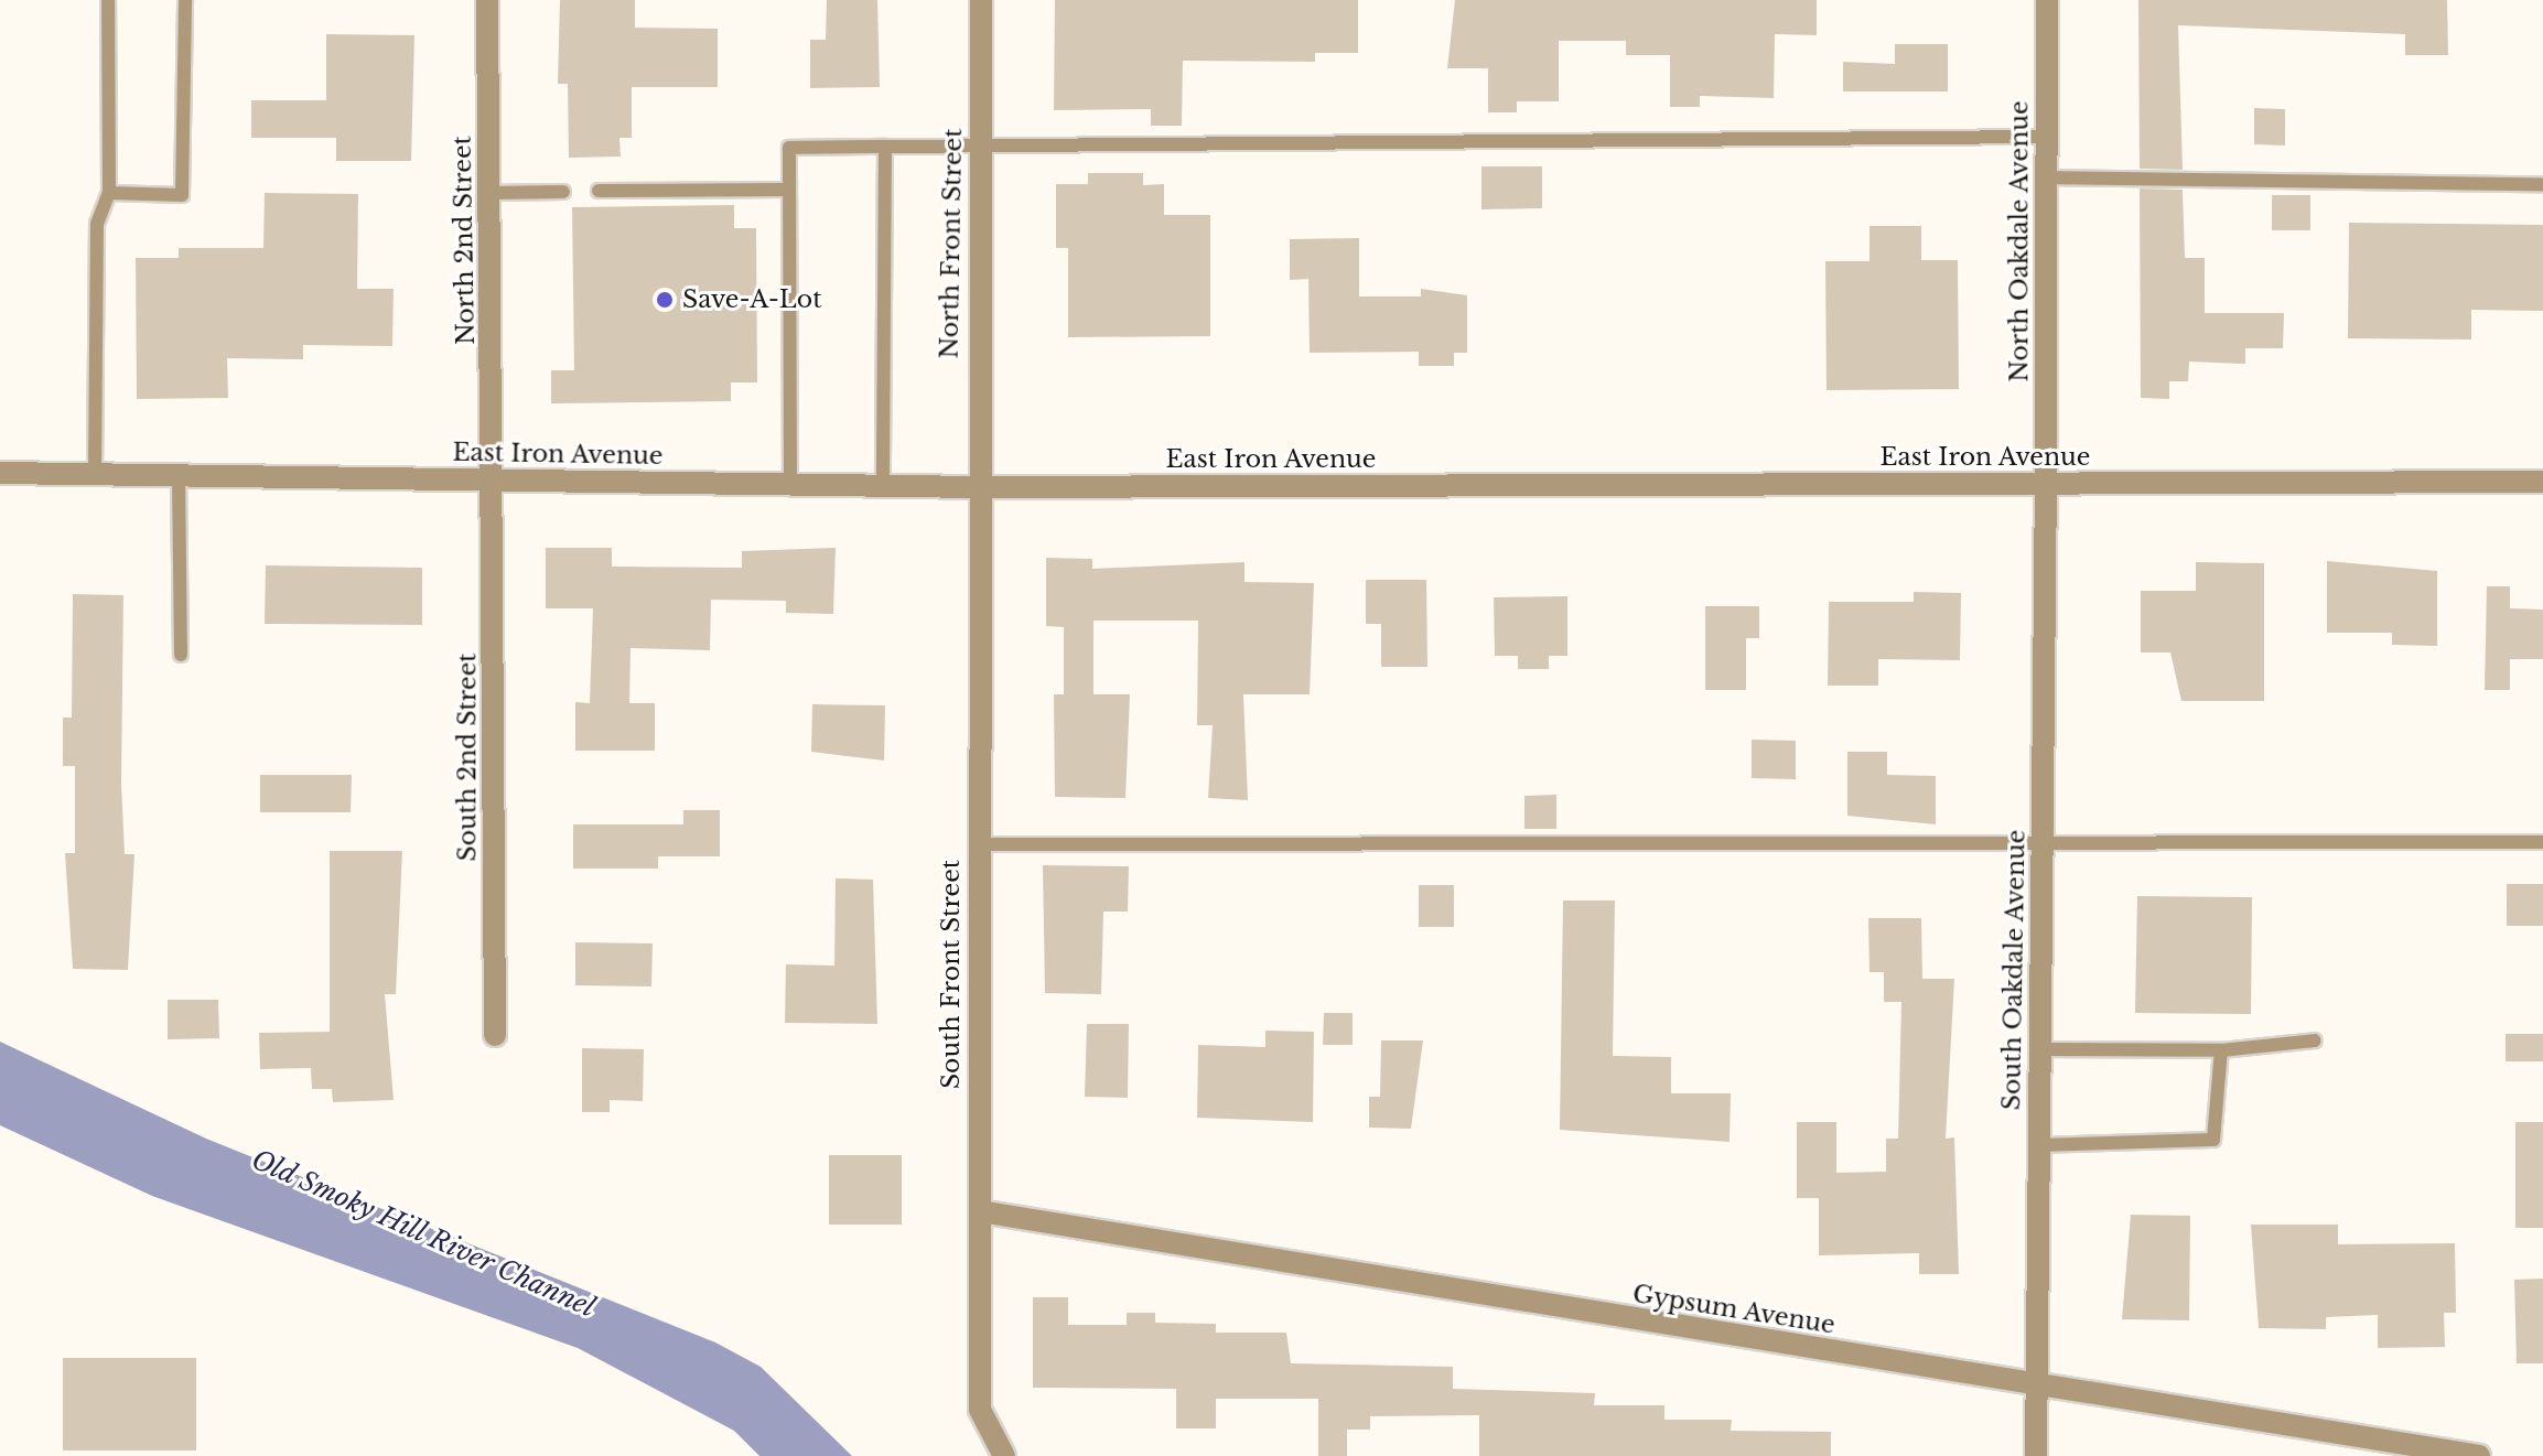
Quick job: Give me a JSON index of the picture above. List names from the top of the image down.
{
  "streets": {
    "street": [
      "North 2nd Street",
      "North Oakdale Avenue",
      "North Front Street",
      "East Iron Avenue",
      "South 2nd Street",
      "South Oakdale Avenue",
      "South Front Street",
      "Gypsum Avenue"
    ]
  },
  "crossings": [
    ["North 2nd Street", "East Iron Avenue"],
    ["North 2nd Street", "South 2nd Street"],
    ["North Oakdale Avenue", "East Iron Avenue"],
    ["North Oakdale Avenue", "South Oakdale Avenue"],
    ["North Front Street", "East Iron Avenue"],
    ["North Front Street", "South Front Street"],
    ["East Iron Avenue", "South 2nd Street"],
    ["East Iron Avenue", "South Oakdale Avenue"],
    ["East Iron Avenue", "South Front Street"],
    ["South Oakdale Avenue", "Gypsum Avenue"],
    ["South Front Street", "Gypsum Avenue"]
  ],
  "water": ["Old Smoky Hill River Channel"],
  "places": ["Save-A-Lot"]
}
